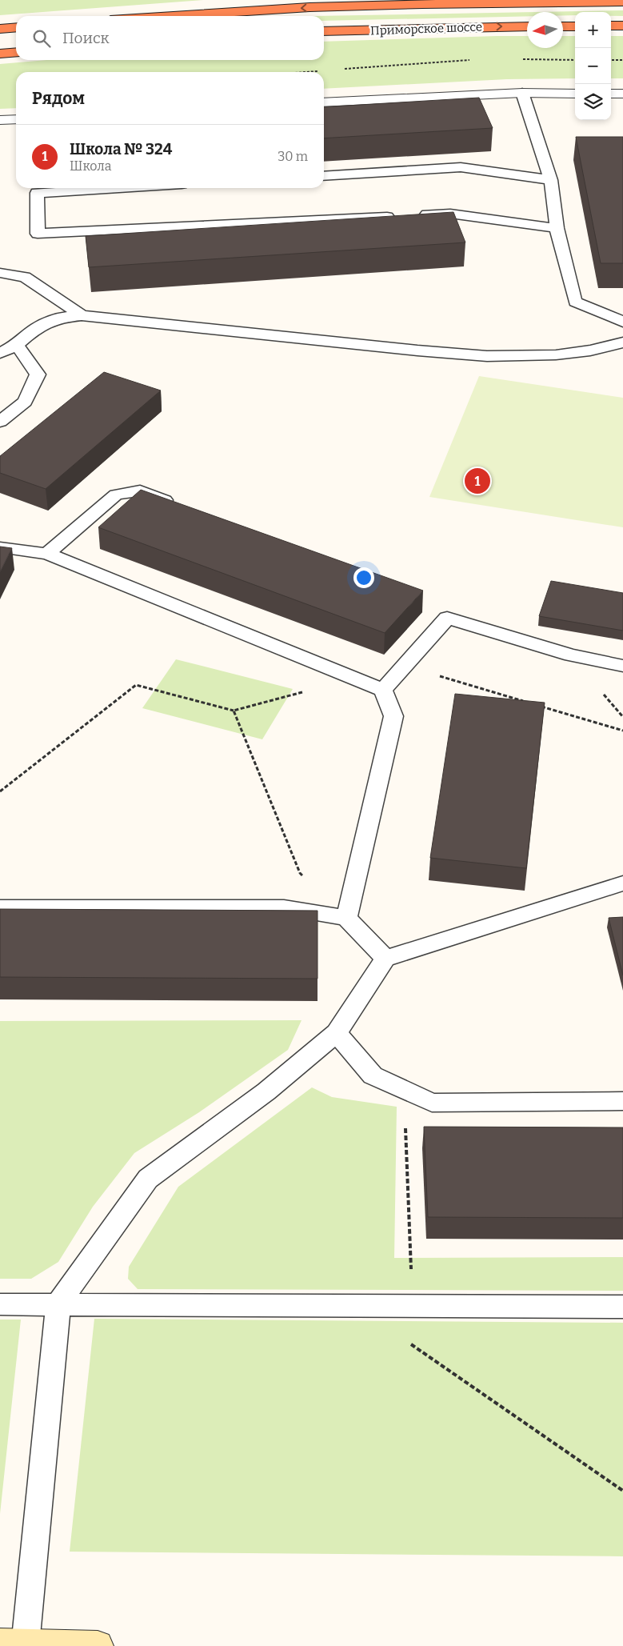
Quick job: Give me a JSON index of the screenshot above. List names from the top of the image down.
{
  "streets": {
    "highway": ["Приморское шоссе"]
  },
  "north": "left",
  "page": {
    "map_buttons": ["+", "−"],
    "search": "Поиск",
    "heading": "Рядом",
    "list": [
      {
        "mark": "1",
        "name": "Школа № 324",
        "note": "Школа",
        "value": "30 m"
      }
    ],
    "pins": "1"
  }
}
